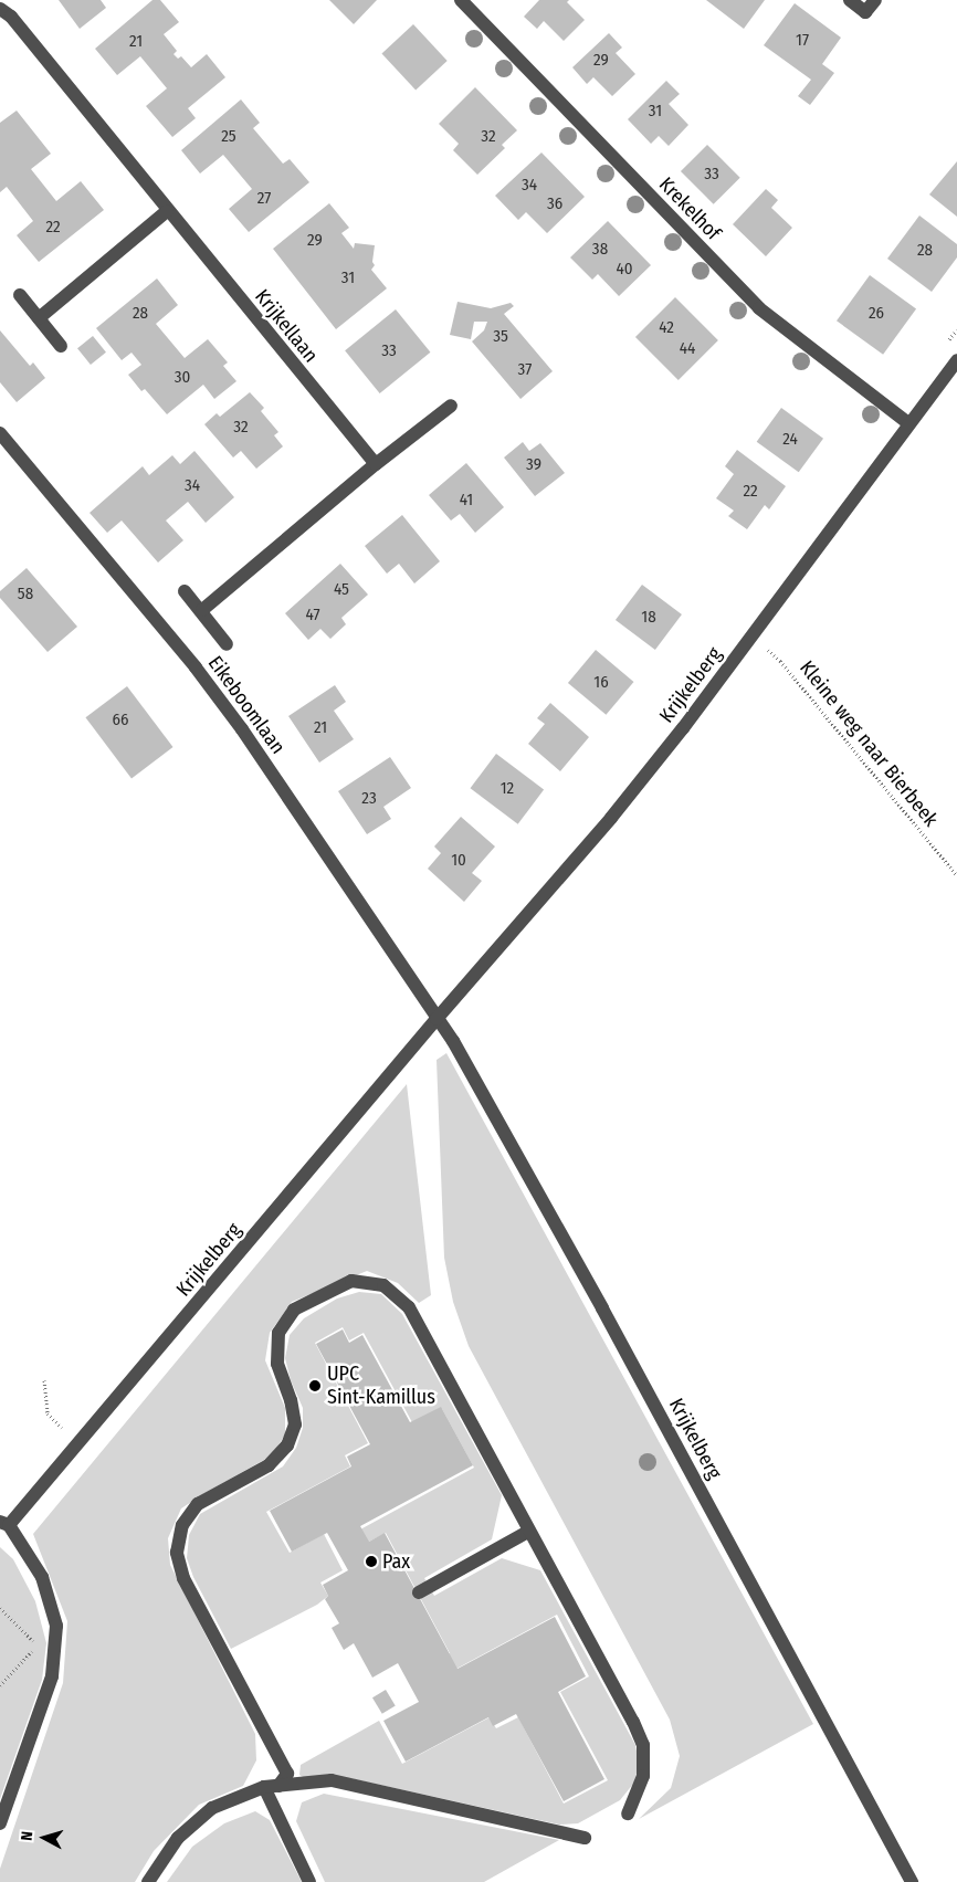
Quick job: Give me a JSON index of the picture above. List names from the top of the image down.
{
  "streets": {
    "street": [
      "Krekelhof",
      "Krijkellaan",
      "Krijkelberg",
      "Eikeboomlaan"
    ],
    "path": ["Kleine weg naar Bierbeek"]
  },
  "crossings": [
    ["Krekelhof", "Krijkelberg"],
    ["Krijkelberg", "Eikeboomlaan"],
    ["Krijkelberg", "Kleine weg naar Bierbeek"]
  ],
  "places": ["UPC Sint-Kamillus", "Pax"],
  "house_numbers": [
    "17",
    "21",
    "29",
    "31",
    "25",
    "32",
    "33",
    "34",
    "27",
    "36",
    "22",
    "29",
    "38",
    "28",
    "40",
    "31",
    "28",
    "26",
    "42",
    "35",
    "44",
    "33",
    "37",
    "30",
    "32",
    "24",
    "39",
    "34",
    "22",
    "41",
    "45",
    "58",
    "47",
    "18",
    "16",
    "66",
    "21",
    "12",
    "23",
    "10"
  ],
  "north": "left"
}
